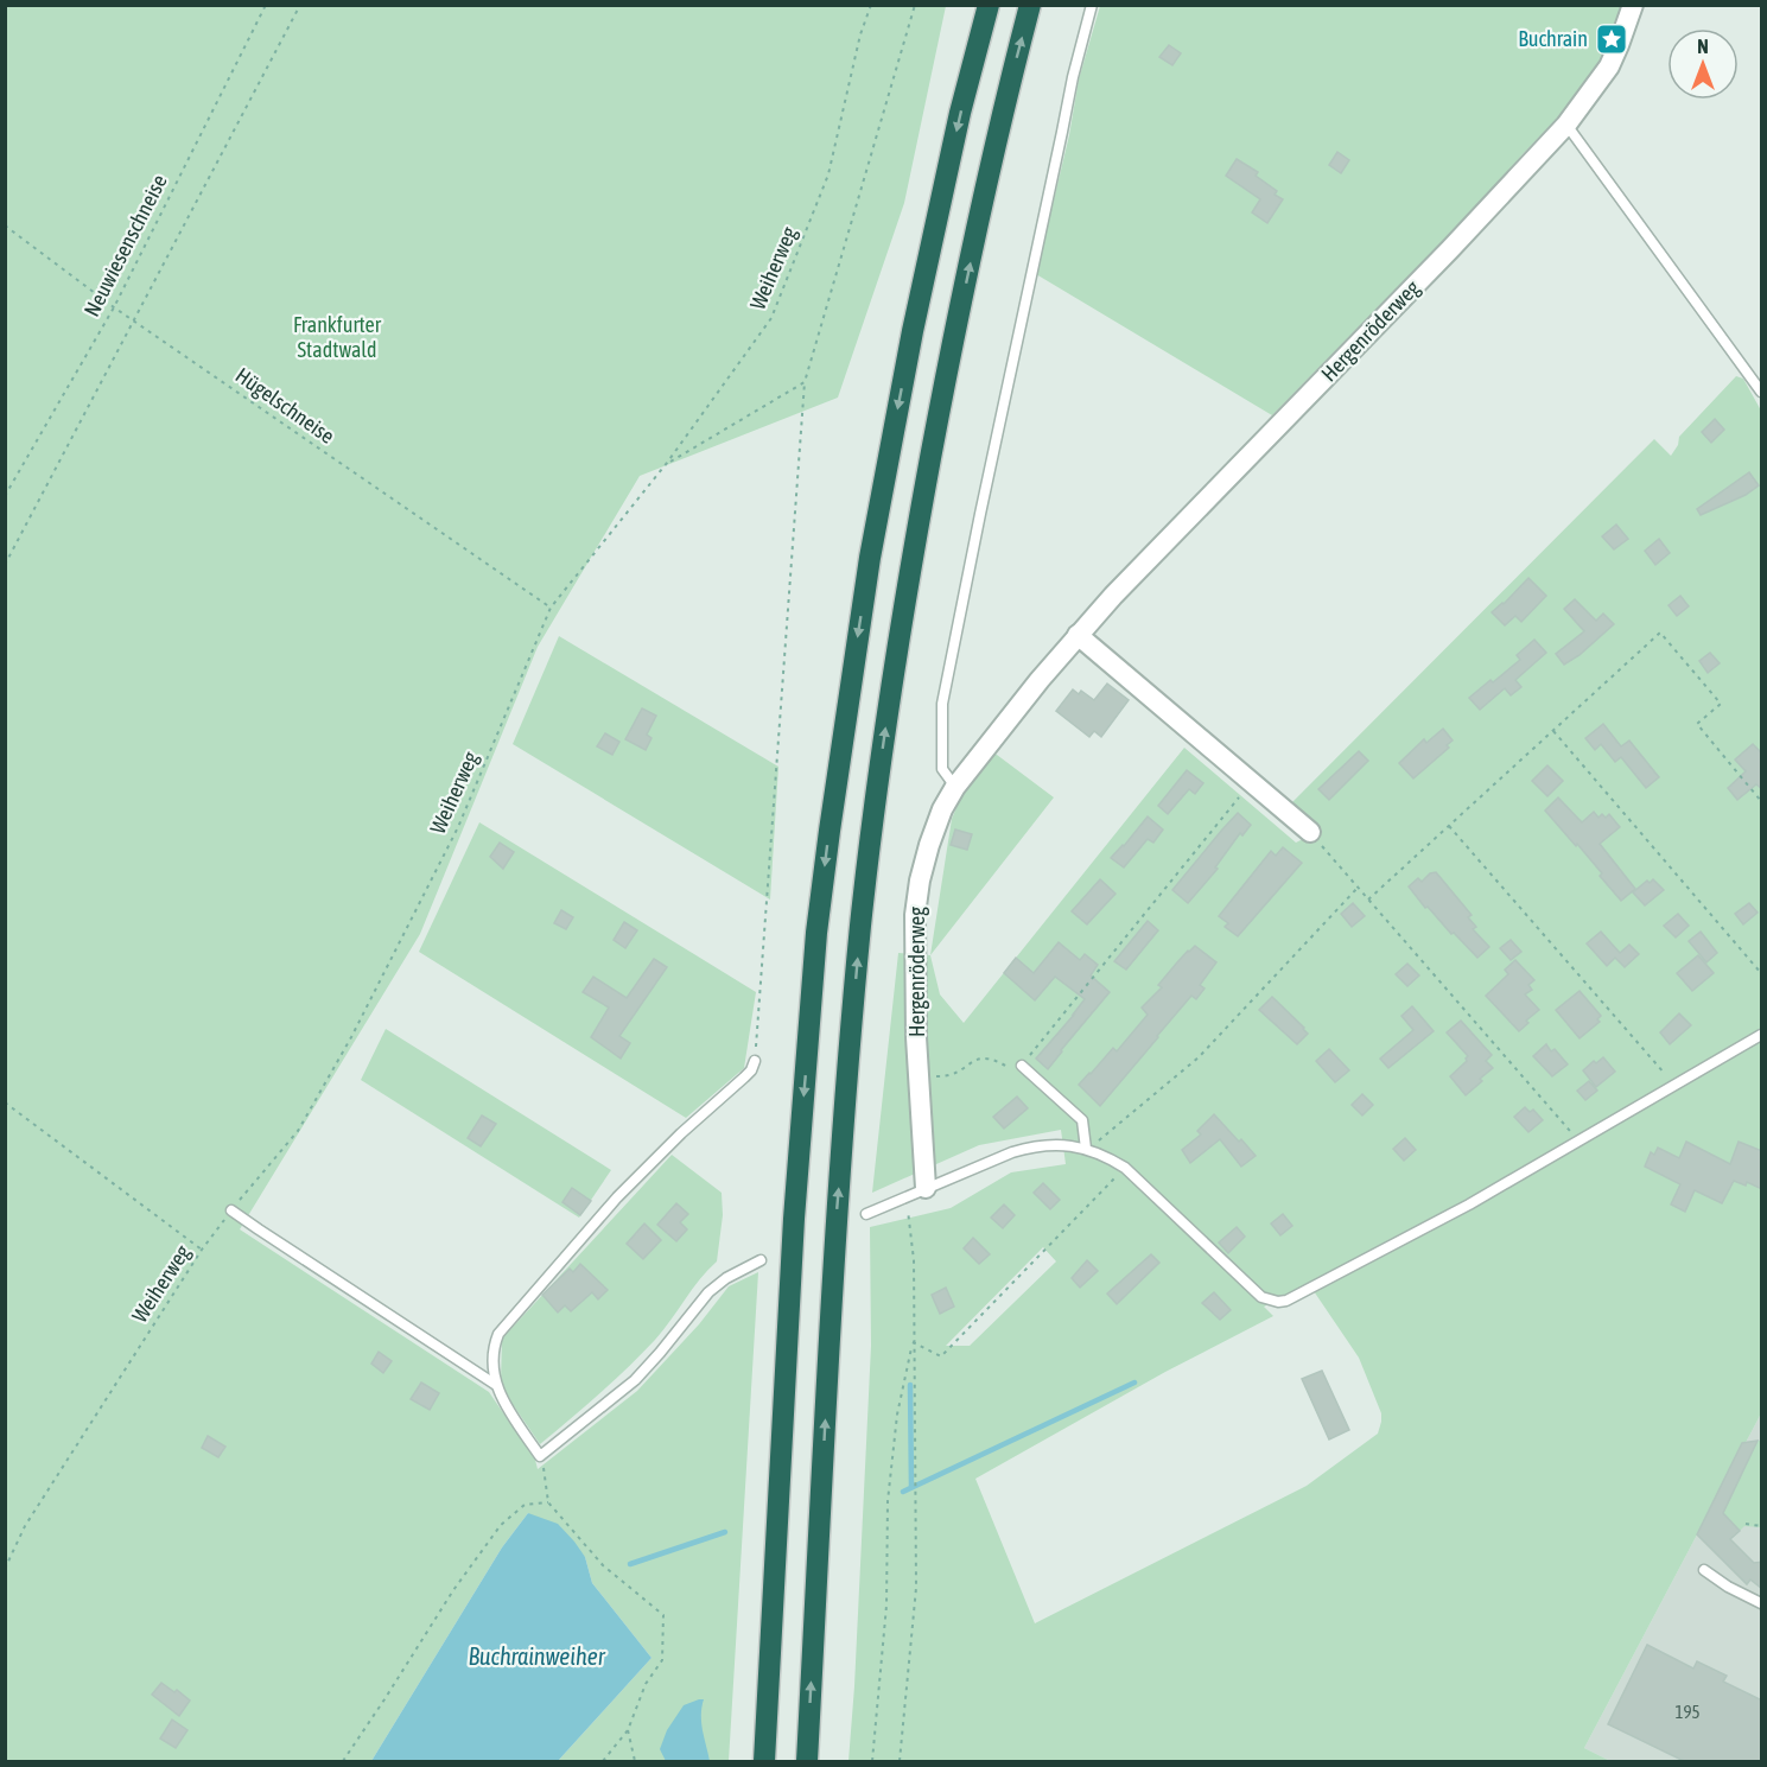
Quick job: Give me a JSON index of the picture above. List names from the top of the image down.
{
  "streets": {
    "street": ["Hergenröderweg"],
    "path": ["Neuwiesenschneise", "Weiherweg", "Hügelschneise"]
  },
  "crossings": [
    ["Neuwiesenschneise", "Hügelschneise"],
    ["Weiherweg", "Hügelschneise"]
  ],
  "water": ["Buchrainweiher"],
  "parks": ["Frankfurter Stadtwald"],
  "places": {
    "place": ["Buchrain"]
  },
  "house_numbers": ["195"],
  "north": "top"
}
